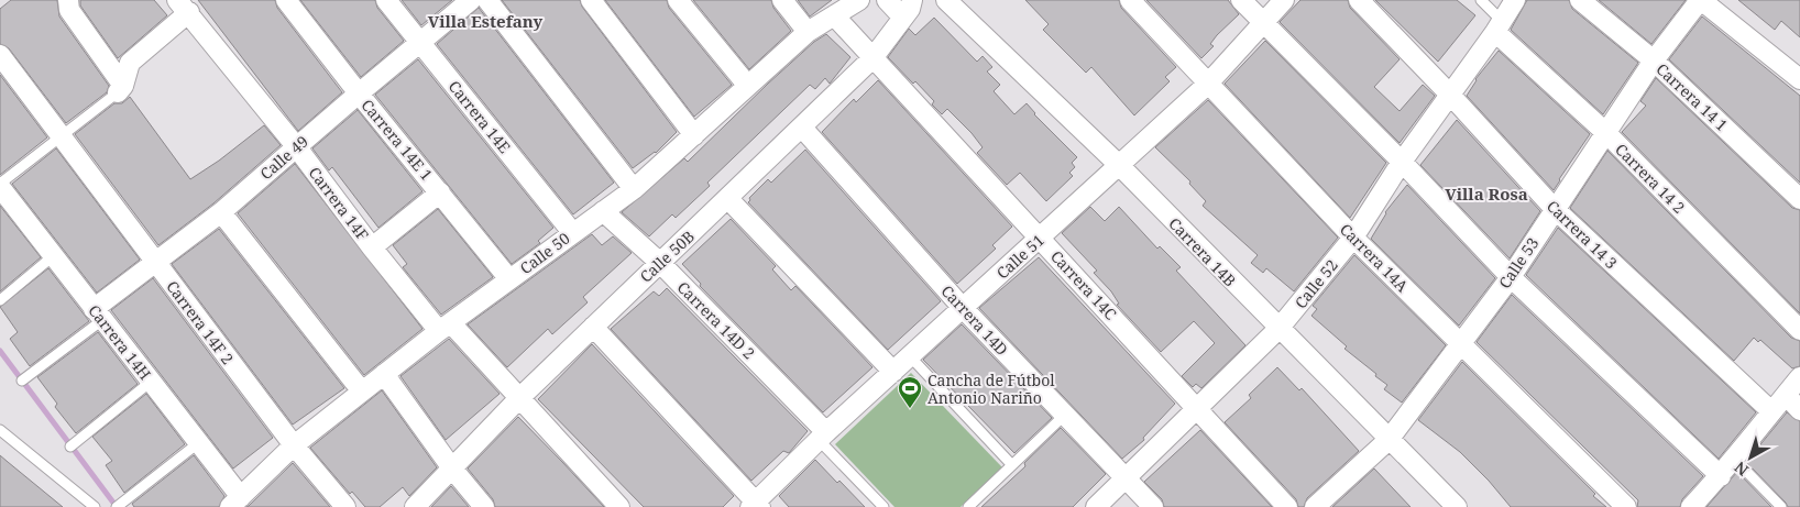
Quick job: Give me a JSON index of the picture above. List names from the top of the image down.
{
  "streets": {
    "street": [
      "Carrera 14 1",
      "Carrera 14E",
      "Carrera 14E 1",
      "Calle 49",
      "Carrera 14 2",
      "Carrera 14F",
      "Carrera 14 3",
      "Carrera 14B",
      "Calle 50",
      "Calle 50B",
      "Calle 51",
      "Carrera 14A",
      "Calle 53",
      "Calle 52",
      "Carrera 14C",
      "Carrera 14D 2",
      "Carrera 14D",
      "Carrera 14F 2",
      "Carrera 14H"
    ]
  },
  "crossings": [
    ["Carrera 14 1", "Calle 53"],
    ["Carrera 14E", "Calle 49"],
    ["Carrera 14E", "Calle 50"],
    ["Carrera 14E 1", "Calle 49"],
    ["Carrera 14E 1", "Calle 50"],
    ["Calle 49", "Carrera 14F"],
    ["Calle 49", "Carrera 14F 2"],
    ["Calle 49", "Carrera 14H"],
    ["Carrera 14 2", "Calle 53"],
    ["Carrera 14 2", "Calle 52"],
    ["Carrera 14F", "Calle 50"],
    ["Carrera 14F", "Calle 50B"],
    ["Carrera 14 3", "Calle 53"],
    ["Carrera 14 3", "Calle 52"],
    ["Carrera 14B", "Calle 51"],
    ["Carrera 14B", "Calle 53"],
    ["Carrera 14B", "Calle 52"],
    ["Calle 50", "Carrera 14C"],
    ["Calle 50", "Carrera 14D 2"],
    ["Calle 50", "Carrera 14F 2"],
    ["Calle 50", "Carrera 14H"],
    ["Calle 50B", "Carrera 14C"],
    ["Calle 50B", "Carrera 14D 2"],
    ["Calle 50B", "Carrera 14D"],
    ["Calle 51", "Carrera 14A"],
    ["Calle 51", "Carrera 14C"],
    ["Calle 51", "Carrera 14D 2"],
    ["Calle 51", "Carrera 14D"],
    ["Carrera 14A", "Calle 53"],
    ["Carrera 14A", "Calle 52"],
    ["Calle 52", "Carrera 14C"],
    ["Calle 52", "Carrera 14D"]
  ],
  "districts": ["Villa Estefany", "Villa Rosa"],
  "places": {
    "sports": ["Cancha de Fútbol Antonio Nariño"]
  },
  "north": "bottom left"
}
